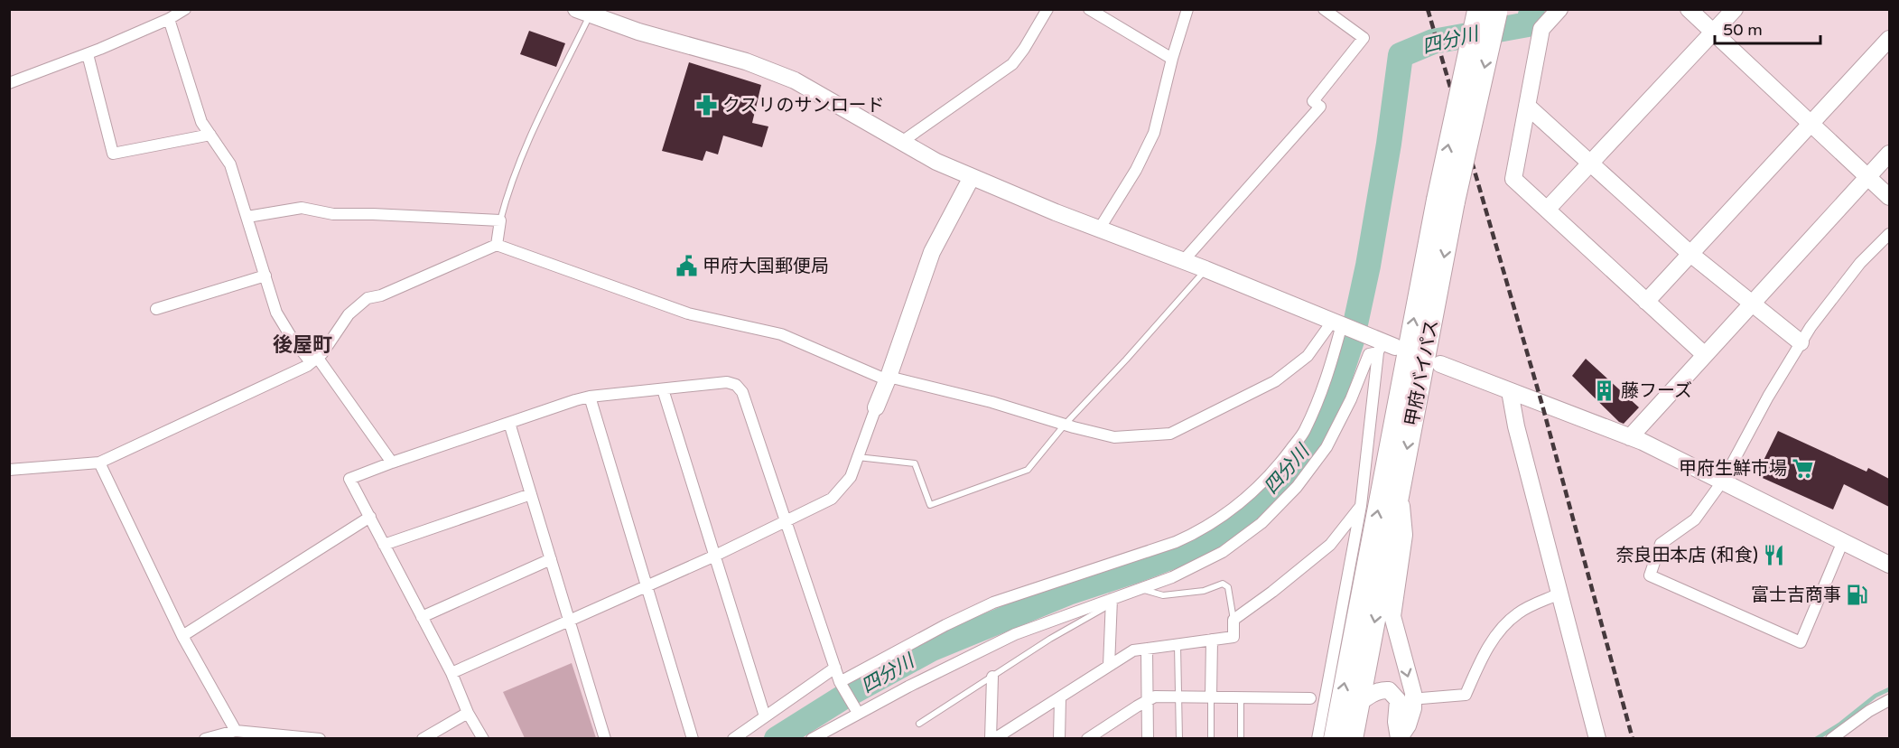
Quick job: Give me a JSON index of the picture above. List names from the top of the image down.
{
  "streets": {
    "highway": ["甲府バイパス"]
  },
  "districts": ["後屋町"],
  "water": ["四分川"],
  "places": {
    "pharmacy": ["クスリのサンロード"],
    "public building": ["甲府大国郵便局"],
    "building": ["藤フーズ"],
    "supermarket": ["甲府生鮮市場"],
    "restaurant": ["奈良田本店 (和食)"],
    "fuel station": ["富士吉商事"]
  },
  "scale_bar": "50 m"
}
